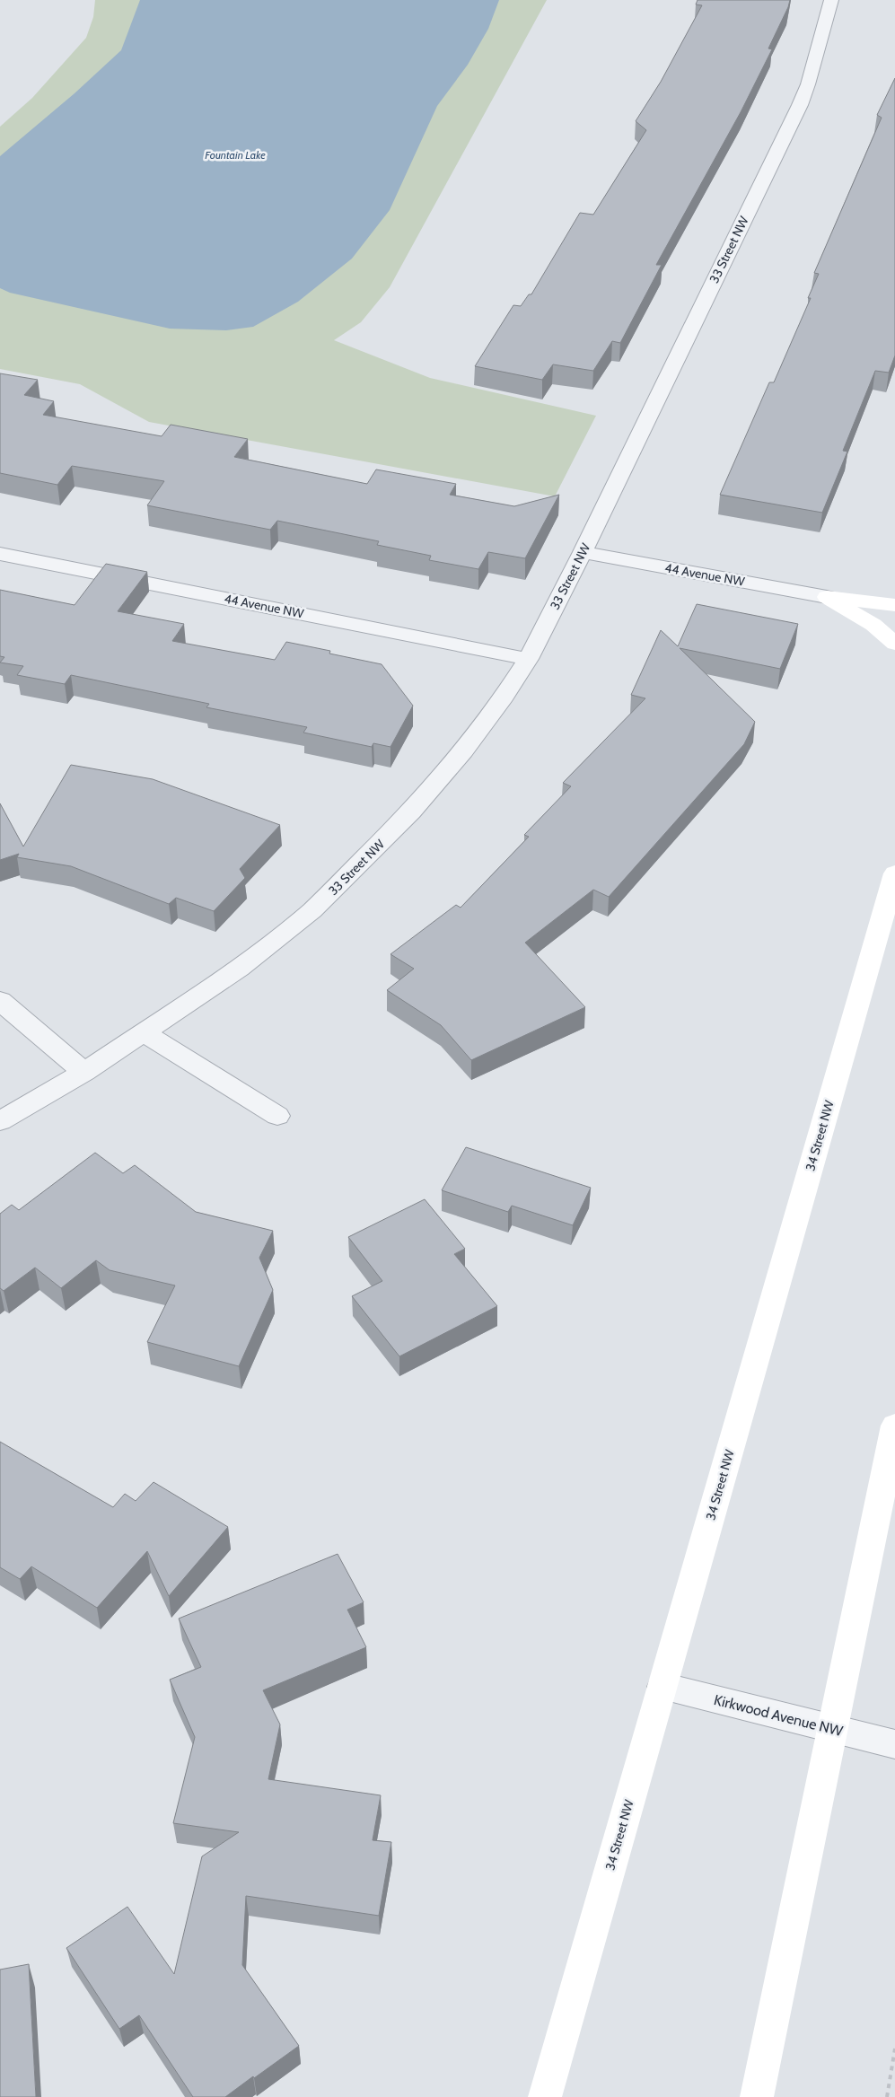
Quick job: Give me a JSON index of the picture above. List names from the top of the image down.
{
  "streets": {
    "main road": ["34 Street NW"],
    "street": ["33 Street NW", "44 Avenue NW", "Kirkwood Avenue NW"]
  },
  "crossings": [
    ["33 Street NW", "44 Avenue NW"],
    ["34 Street NW", "Kirkwood Avenue NW"]
  ],
  "water": ["Fountain Lake"]
}
